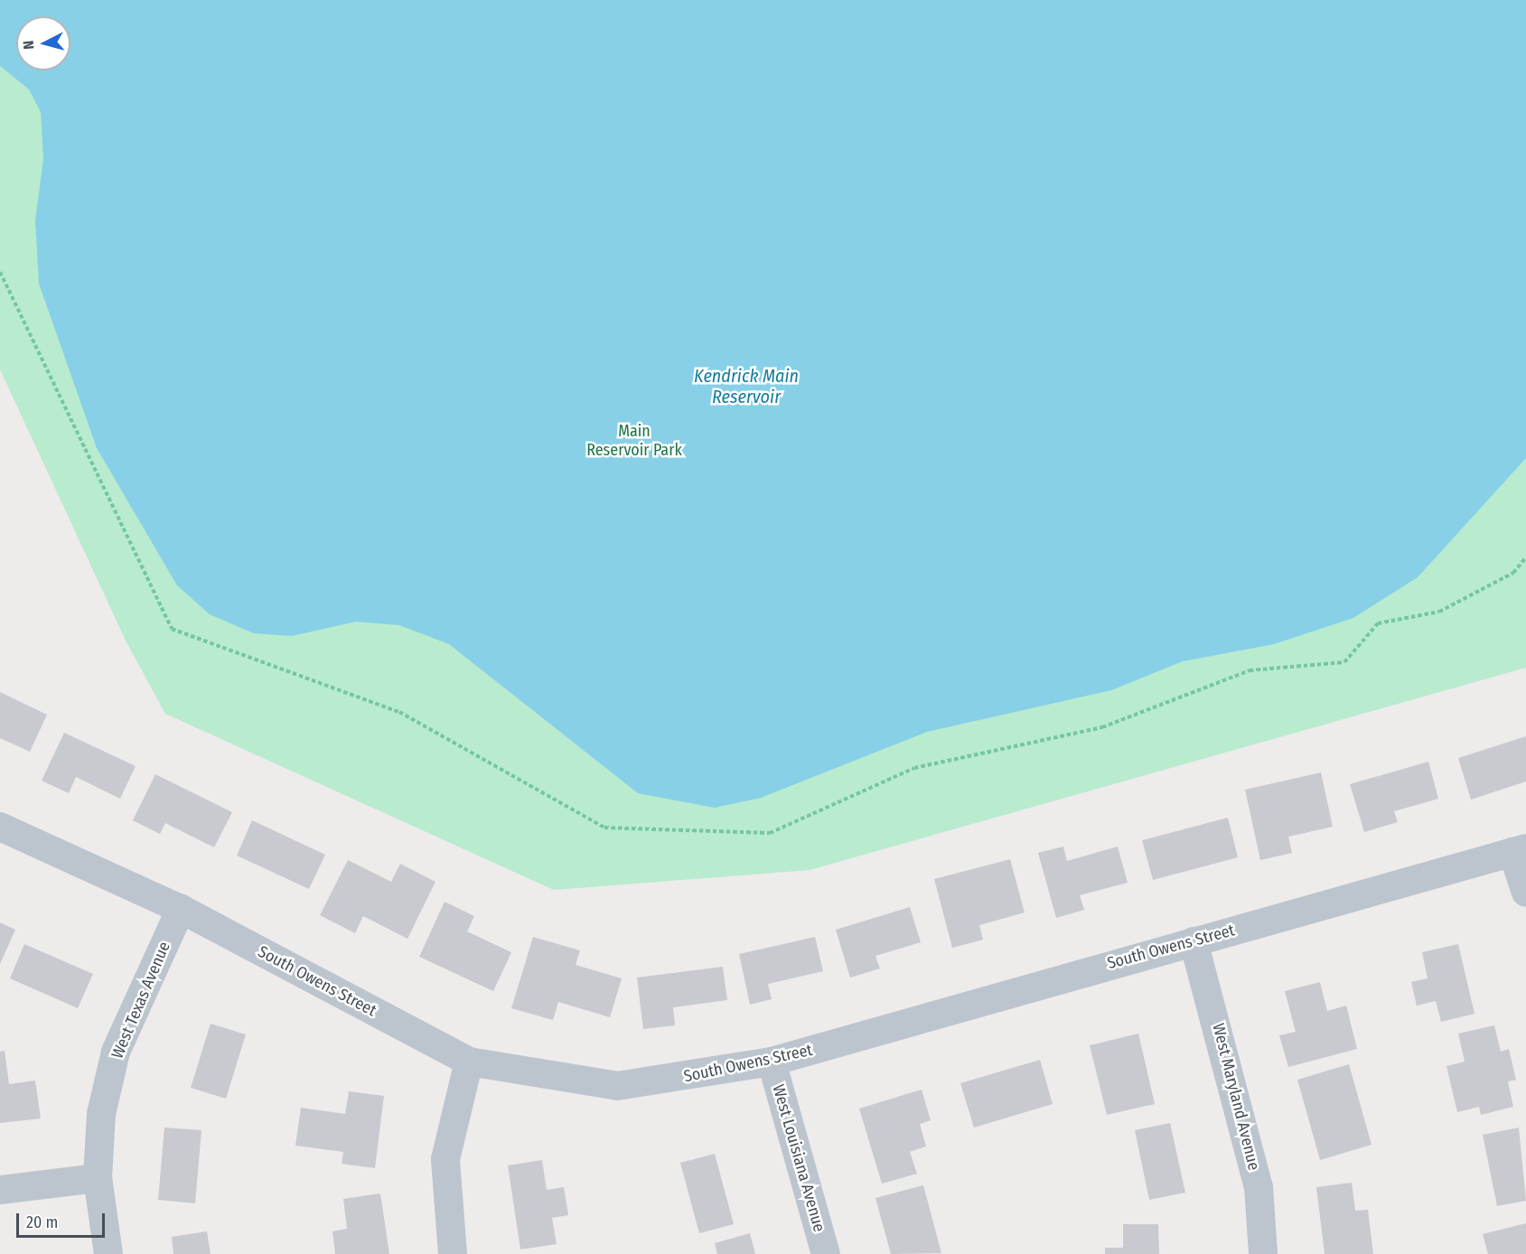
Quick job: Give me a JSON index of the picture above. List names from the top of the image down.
{
  "streets": {
    "street": [
      "South Owens Street",
      "West Texas Avenue",
      "West Maryland Avenue",
      "West Louisiana Avenue"
    ]
  },
  "crossings": [
    ["South Owens Street", "West Texas Avenue"],
    ["South Owens Street", "West Maryland Avenue"],
    ["South Owens Street", "West Louisiana Avenue"]
  ],
  "water": ["Kendrick Main Reservoir"],
  "parks": ["Main Reservoir Park"],
  "scale_bar": "20 m",
  "north": "left"
}
